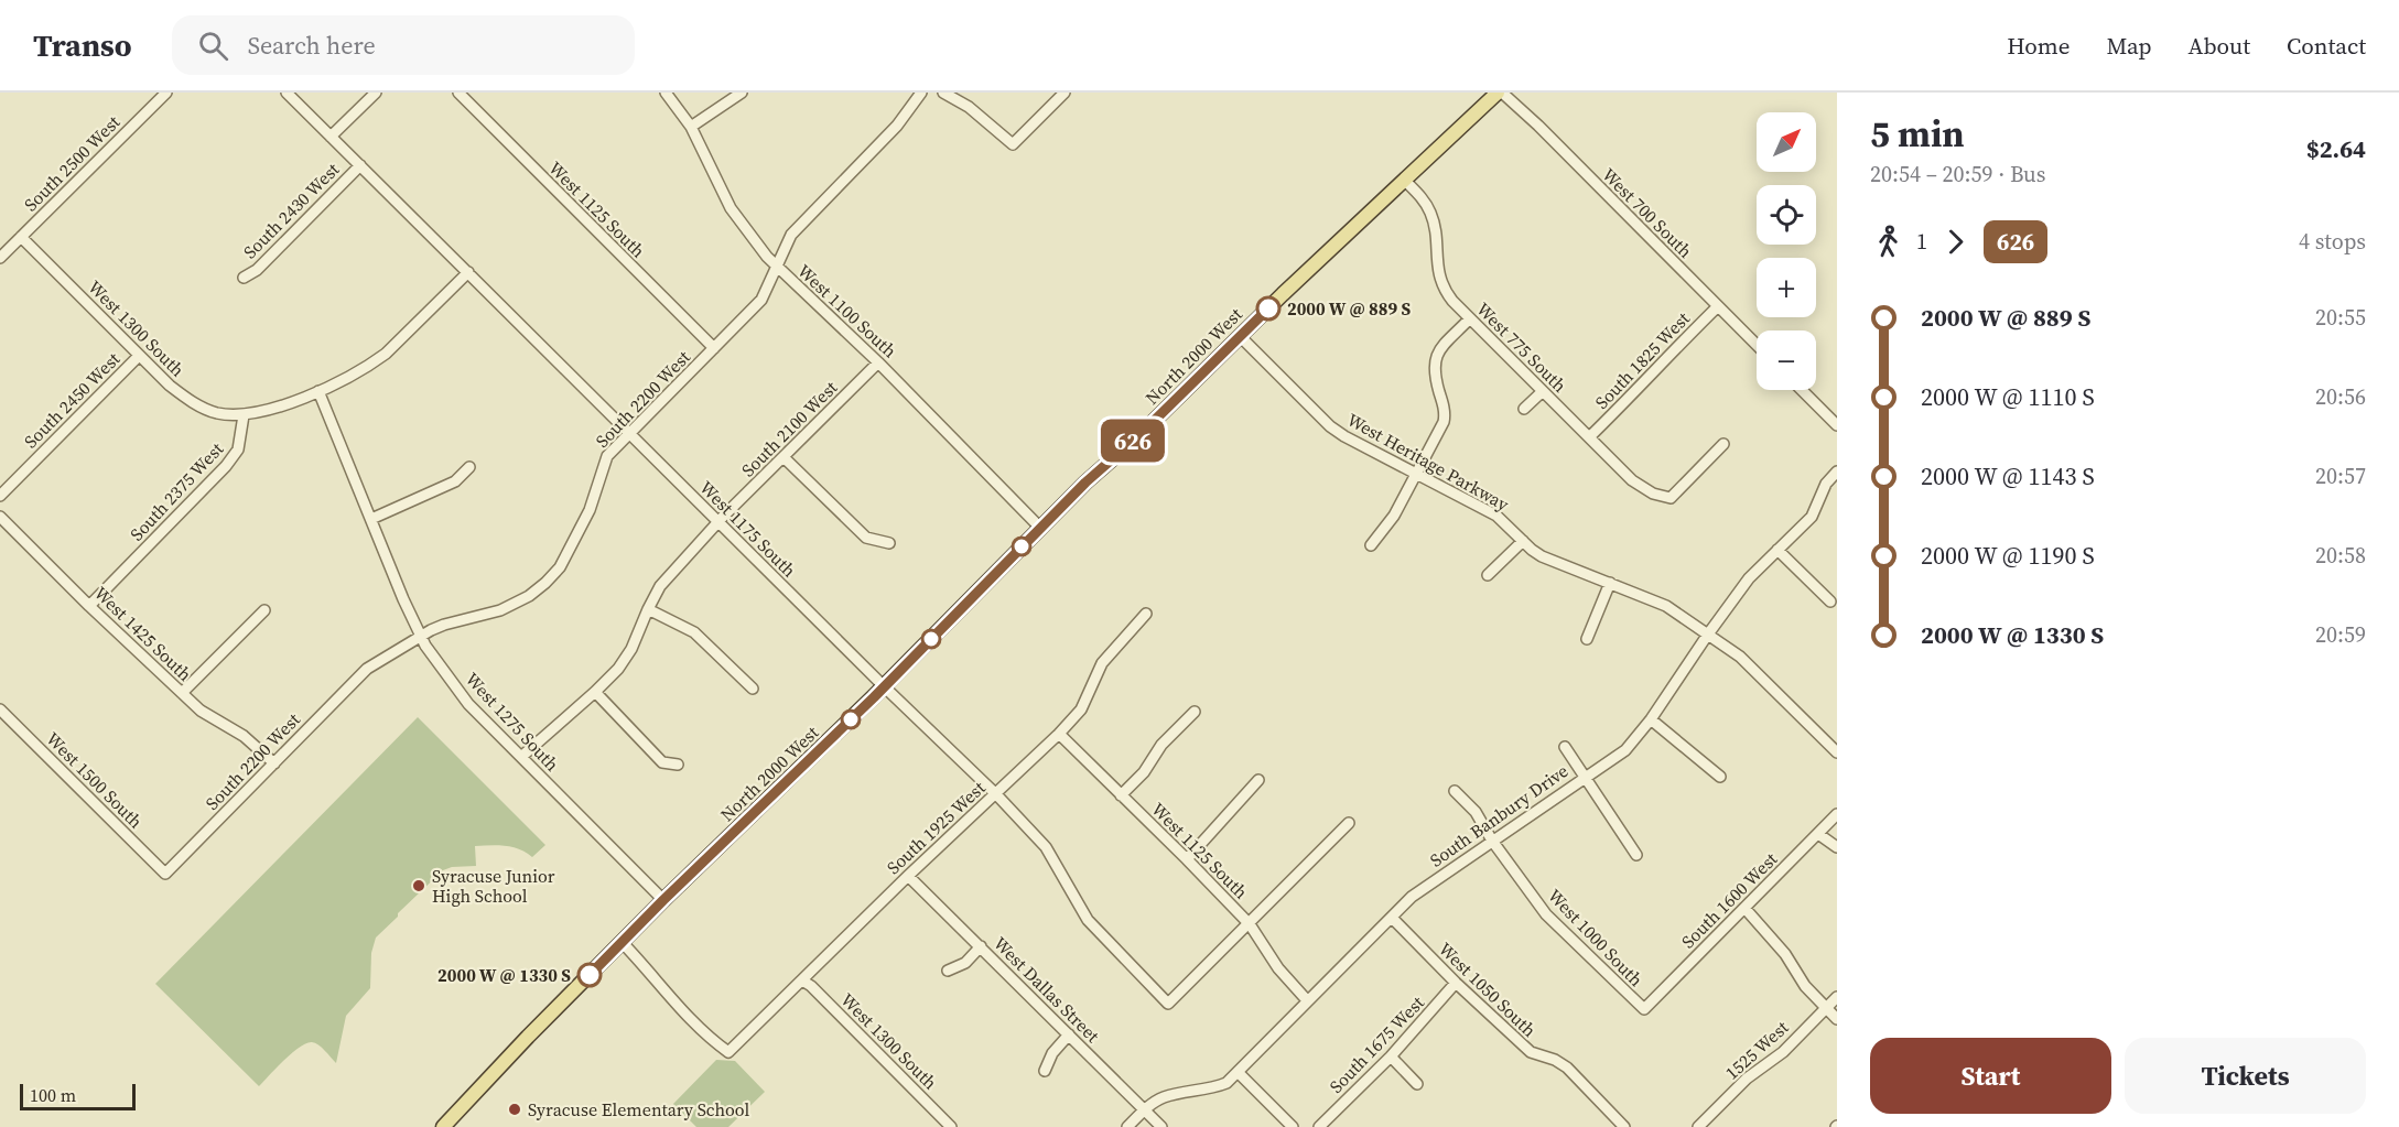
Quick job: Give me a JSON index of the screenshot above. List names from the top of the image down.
{
  "streets": {
    "main road": ["North 2000 West"],
    "street": [
      "South 2500 West",
      "West 1125 South",
      "South 2430 West",
      "West 700 South",
      "West 1100 South",
      "West 1300 South",
      "West 775 South",
      "South 1825 West",
      "South 2200 West",
      "South 2450 West",
      "South 2100 West",
      "West Heritage Parkway",
      "South 2375 West",
      "West 1175 South",
      "West 1425 South",
      "West 1275 South",
      "West 1500 South",
      "South Banbury Drive",
      "South 1925 West",
      "South 1600 West",
      "West 1000 South",
      "West Dallas Street",
      "West 1050 South",
      "South 1675 West",
      "1525 West"
    ]
  },
  "crossings": [
    ["South 2500 West", "West 1300 South"],
    ["West 1125 South", "South 2200 West"],
    ["West 1125 South", "West 1175 South"],
    ["West 1125 South", "South Banbury Drive"],
    ["West 1125 South", "South 1925 West"],
    ["South 2430 West", "West 1175 South"],
    ["West 700 South", "North 2000 West"],
    ["West 700 South", "South 1825 West"],
    ["West 1100 South", "North 2000 West"],
    ["West 1100 South", "South 2200 West"],
    ["West 1100 South", "South 2100 West"],
    ["West 1300 South", "South 2450 West"],
    ["West 1300 South", "South 2375 West"],
    ["West 1300 South", "South 1925 West"],
    ["West 775 South", "North 2000 West"],
    ["West 775 South", "South 1825 West"],
    ["North 2000 West", "West Heritage Parkway"],
    ["North 2000 West", "West 1175 South"],
    ["North 2000 West", "West 1275 South"],
    ["North 2000 West", "South 1925 West"],
    ["South 2200 West", "West 1175 South"],
    ["South 2200 West", "West 1425 South"],
    ["South 2200 West", "West 1275 South"],
    ["South 2200 West", "West 1500 South"],
    ["South 2100 West", "West 1175 South"],
    ["South 2100 West", "West 1275 South"],
    ["West Heritage Parkway", "South Banbury Drive"],
    ["South 2375 West", "West 1425 South"],
    ["West 1175 South", "South 1925 West"],
    ["South Banbury Drive", "West 1000 South"],
    ["South Banbury Drive", "West Dallas Street"],
    ["South Banbury Drive", "West 1050 South"],
    ["South 1925 West", "West Dallas Street"],
    ["South 1600 West", "West 1000 South"],
    ["West 1050 South", "South 1675 West"]
  ],
  "places": [
    "2000 W @ 889 S",
    "Syracuse Junior High School",
    "2000 W @ 1330 S",
    "Syracuse Elementary School"
  ],
  "lines": ["bus line 626"],
  "scale_bar": "100 m",
  "north": "top right",
  "page": {
    "header": "Transo",
    "search": "Search here",
    "nav": [
      "Home",
      "Map",
      "About",
      "Contact"
    ],
    "on_map": "626",
    "heading": ["5 min", "20:54 – 20:59 · Bus", "$2.64"],
    "map_buttons": ["+", "−"],
    "legs": ["1", "626", "4 stops"],
    "list": [
      {
        "name": "2000 W @ 889 S",
        "value": "20:55"
      },
      {
        "name": "2000 W @ 1110 S",
        "value": "20:56"
      },
      {
        "name": "2000 W @ 1143 S",
        "value": "20:57"
      },
      {
        "name": "2000 W @ 1190 S",
        "value": "20:58"
      },
      {
        "name": "2000 W @ 1330 S",
        "value": "20:59"
      }
    ],
    "buttons": ["Start", "Tickets"],
    "scale": "100 m"
  }
}
